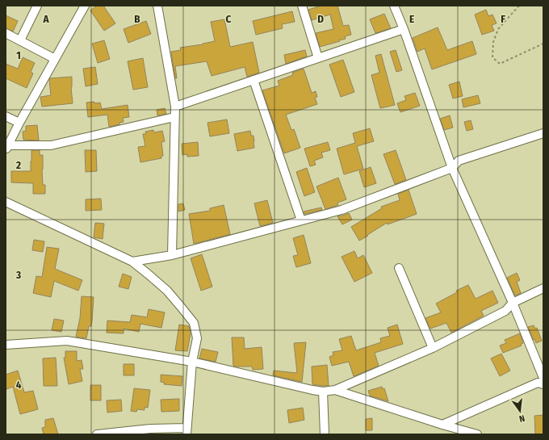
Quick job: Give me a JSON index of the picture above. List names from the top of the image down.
{
  "north": "bottom",
  "grid": {
    "columns": [
      "A",
      "B",
      "C",
      "D",
      "E",
      "F"
    ],
    "rows": [
      "1",
      "2",
      "3",
      "4"
    ]
  }
}
